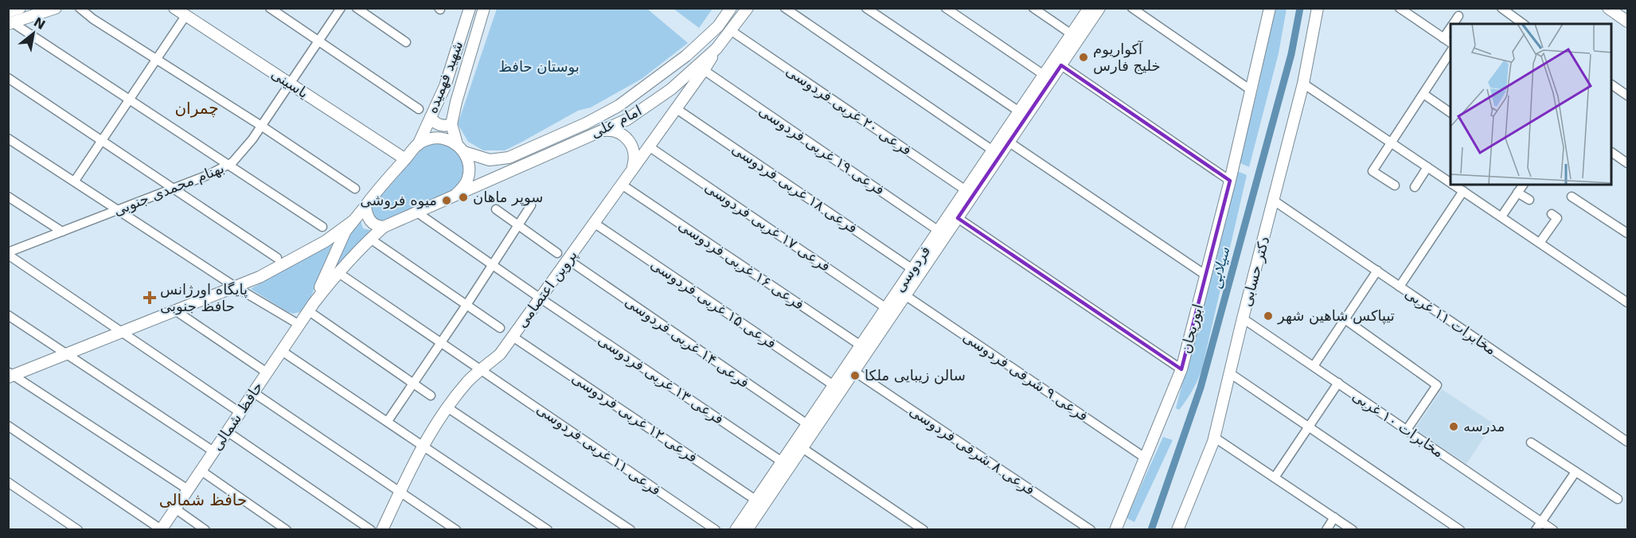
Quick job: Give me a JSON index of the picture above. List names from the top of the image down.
{
  "streets": {
    "main road": [
      "شهید فهمیده",
      "یاسینی",
      "امام علی",
      "فردوسی",
      "دکتر حسابی",
      "پروین اعتصامی",
      "ابوریحان",
      "حافظ شمالی"
    ],
    "street": [
      "فرعی ۲۰ غربی فردوسی",
      "فرعی ۱۹ غربی فردوسی",
      "فرعی ۱۸ غربی فردوسی",
      "بهنام محمدی جنوبی",
      "فرعی ۱۷ غربی فردوسی",
      "فرعی ۱۶ غربی فردوسی",
      "فرعی ۱۵ غربی فردوسی",
      "مخابرات ۱۱ غربی",
      "فرعی ۱۴ غربی فردوسی",
      "فرعی ۹ شرقی فردوسی",
      "فرعی ۱۳ غربی فردوسی",
      "فرعی ۱۲ غربی فردوسی",
      "مخابرات ۱۰ غربی",
      "فرعی ۱۱ غربی فردوسی",
      "فرعی ۸ شرقی فردوسی"
    ]
  },
  "crossings": [
    ["شهید فهمیده", "امام علی"],
    ["شهید فهمیده", "حافظ شمالی"],
    ["یاسینی", "بهنام محمدی جنوبی"],
    ["یاسینی", "حافظ شمالی"],
    ["فرعی ۲۰ غربی فردوسی", "امام علی"],
    ["فرعی ۲۰ غربی فردوسی", "فردوسی"],
    ["امام علی", "پروین اعتصامی"],
    ["امام علی", "فرعی ۱۳ غربی فردوسی"],
    ["امام علی", "حافظ شمالی"],
    ["فرعی ۱۹ غربی فردوسی", "فردوسی"],
    ["فرعی ۱۹ غربی فردوسی", "پروین اعتصامی"],
    ["فرعی ۱۸ غربی فردوسی", "فردوسی"],
    ["فرعی ۱۸ غربی فردوسی", "پروین اعتصامی"],
    ["فرعی ۱۷ غربی فردوسی", "فردوسی"],
    ["فرعی ۱۷ غربی فردوسی", "پروین اعتصامی"],
    ["فرعی ۱۶ غربی فردوسی", "فردوسی"],
    ["فرعی ۱۶ غربی فردوسی", "پروین اعتصامی"],
    ["فردوسی", "فرعی ۱۵ غربی فردوسی"],
    ["فردوسی", "فرعی ۱۴ غربی فردوسی"],
    ["فردوسی", "فرعی ۹ شرقی فردوسی"],
    ["فردوسی", "فرعی ۱۳ غربی فردوسی"],
    ["فردوسی", "فرعی ۱۲ غربی فردوسی"],
    ["فردوسی", "فرعی ۸ شرقی فردوسی"],
    ["دکتر حسابی", "مخابرات ۱۱ غربی"],
    ["دکتر حسابی", "مخابرات ۱۰ غربی"],
    ["پروین اعتصامی", "فرعی ۱۵ غربی فردوسی"],
    ["پروین اعتصامی", "فرعی ۱۴ غربی فردوسی"],
    ["پروین اعتصامی", "فرعی ۱۳ غربی فردوسی"],
    ["پروین اعتصامی", "فرعی ۱۲ غربی فردوسی"],
    ["پروین اعتصامی", "فرعی ۱۱ غربی فردوسی"],
    ["ابوریحان", "فرعی ۹ شرقی فردوسی"],
    ["فرعی ۱۳ غربی فردوسی", "حافظ شمالی"],
    ["حافظ شمالی", "فرعی ۱۱ غربی فردوسی"]
  ],
  "districts": ["چمران", "حافظ شمالی"],
  "water": ["سیلابی"],
  "parks": ["بوستان حافظ"],
  "places": {
    "other": [
      "آکواریوم خلیج فارس",
      "سوپر ماهان",
      "میوه فروشی",
      "تیپاکس شاهین شهر",
      "سالن زیبایی ملکا",
      "مدرسه"
    ],
    "health": ["پایگاه اورژانس حافظ جنوبی"]
  },
  "north": "top right"
}
